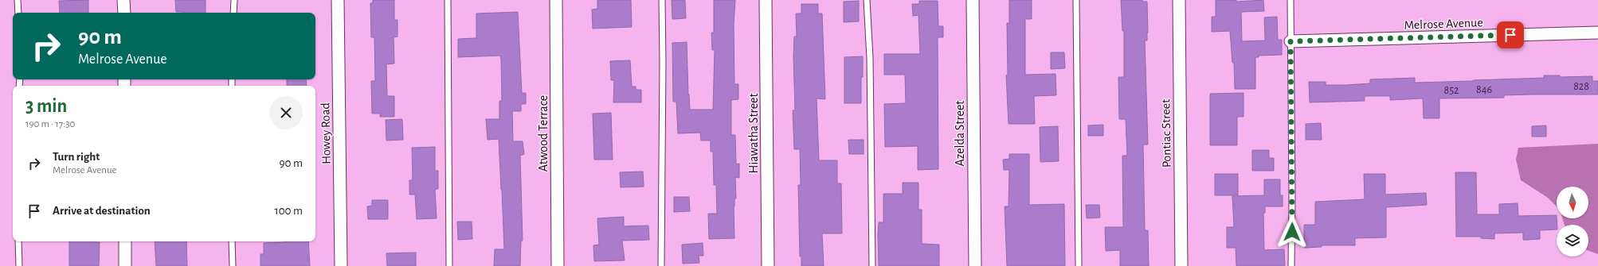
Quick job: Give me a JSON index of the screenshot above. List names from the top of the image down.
{
  "streets": {
    "street": [
      "Melrose Avenue",
      "Howey Road",
      "Atwood Terrace",
      "Hiawatha Street",
      "Azelda Street",
      "Pontiac Street"
    ]
  },
  "house_numbers": ["828", "846", "852"],
  "north": "bottom",
  "page": {
    "turn": ["90 m", "Melrose Avenue"],
    "heading": ["3 min", "190 m · 17:30"],
    "list": [
      {
        "name": "Turn right",
        "note": "Melrose Avenue",
        "value": "90 m"
      },
      {
        "name": "Arrive at destination",
        "value": "100 m"
      }
    ]
  }
}
